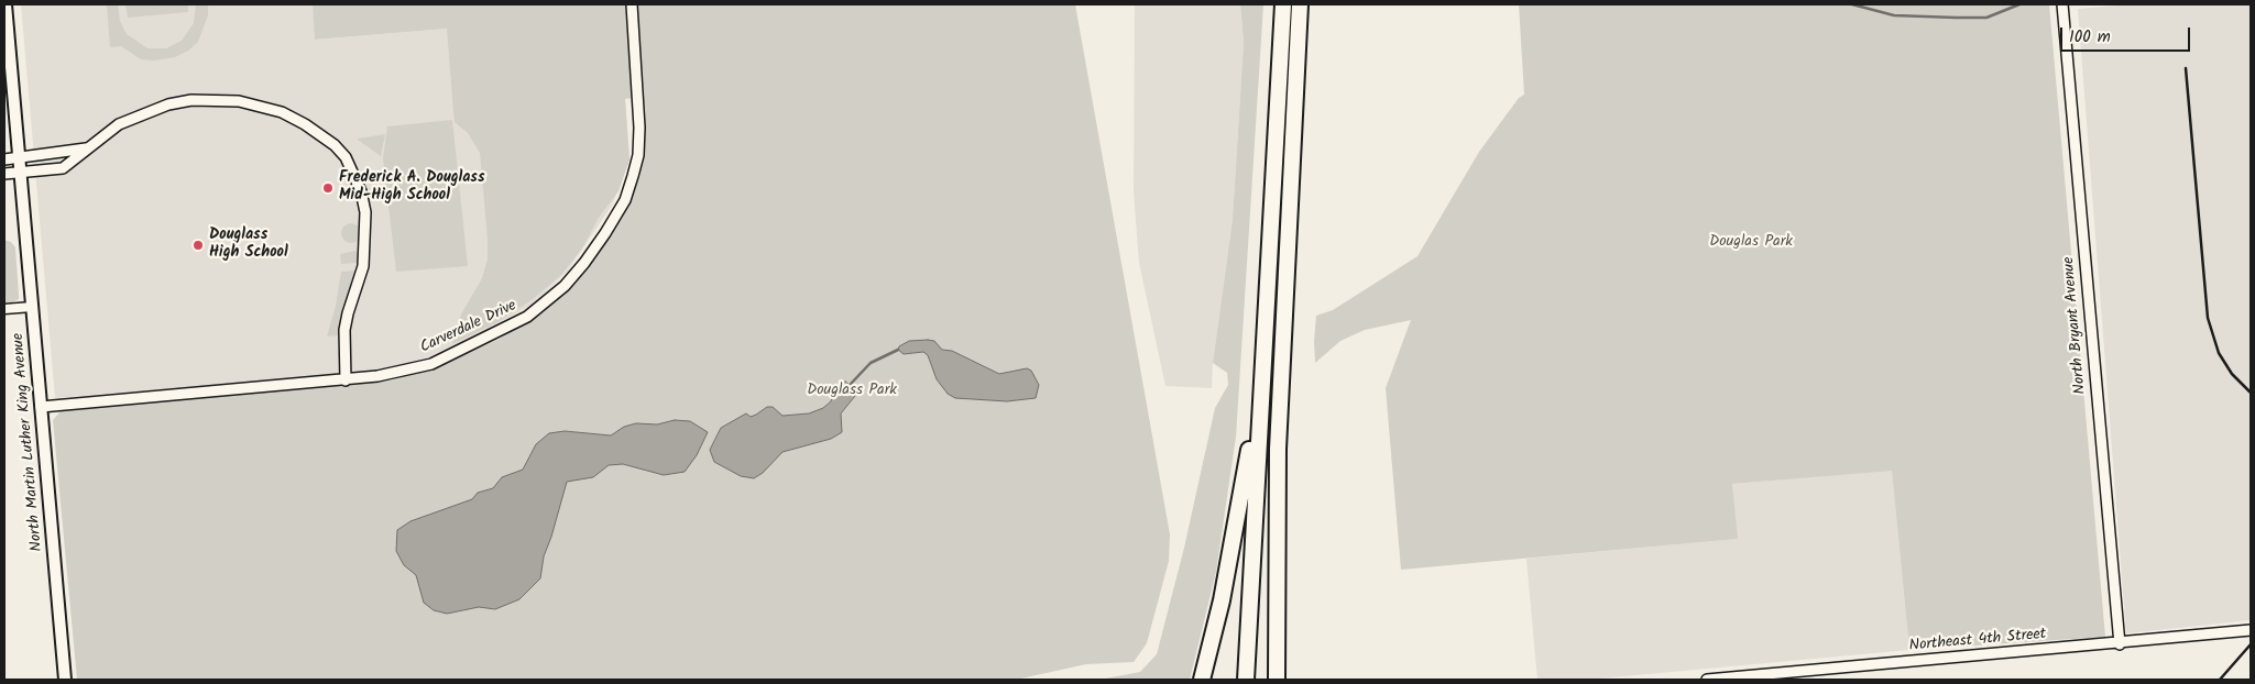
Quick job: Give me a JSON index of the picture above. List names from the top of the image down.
{
  "streets": {
    "main road": ["North Martin Luther King Avenue"],
    "street": ["North Bryant Avenue", "Carverdale Drive", "Northeast 4th Street"]
  },
  "crossings": [
    ["North Bryant Avenue", "Northeast 4th Street"],
    ["Carverdale Drive", "North Martin Luther King Avenue"]
  ],
  "parks": ["Douglas Park", "Douglass Park"],
  "places": ["Frederick A. Douglass Mid-High School", "Douglass High School"],
  "scale_bar": "100 m"
}
